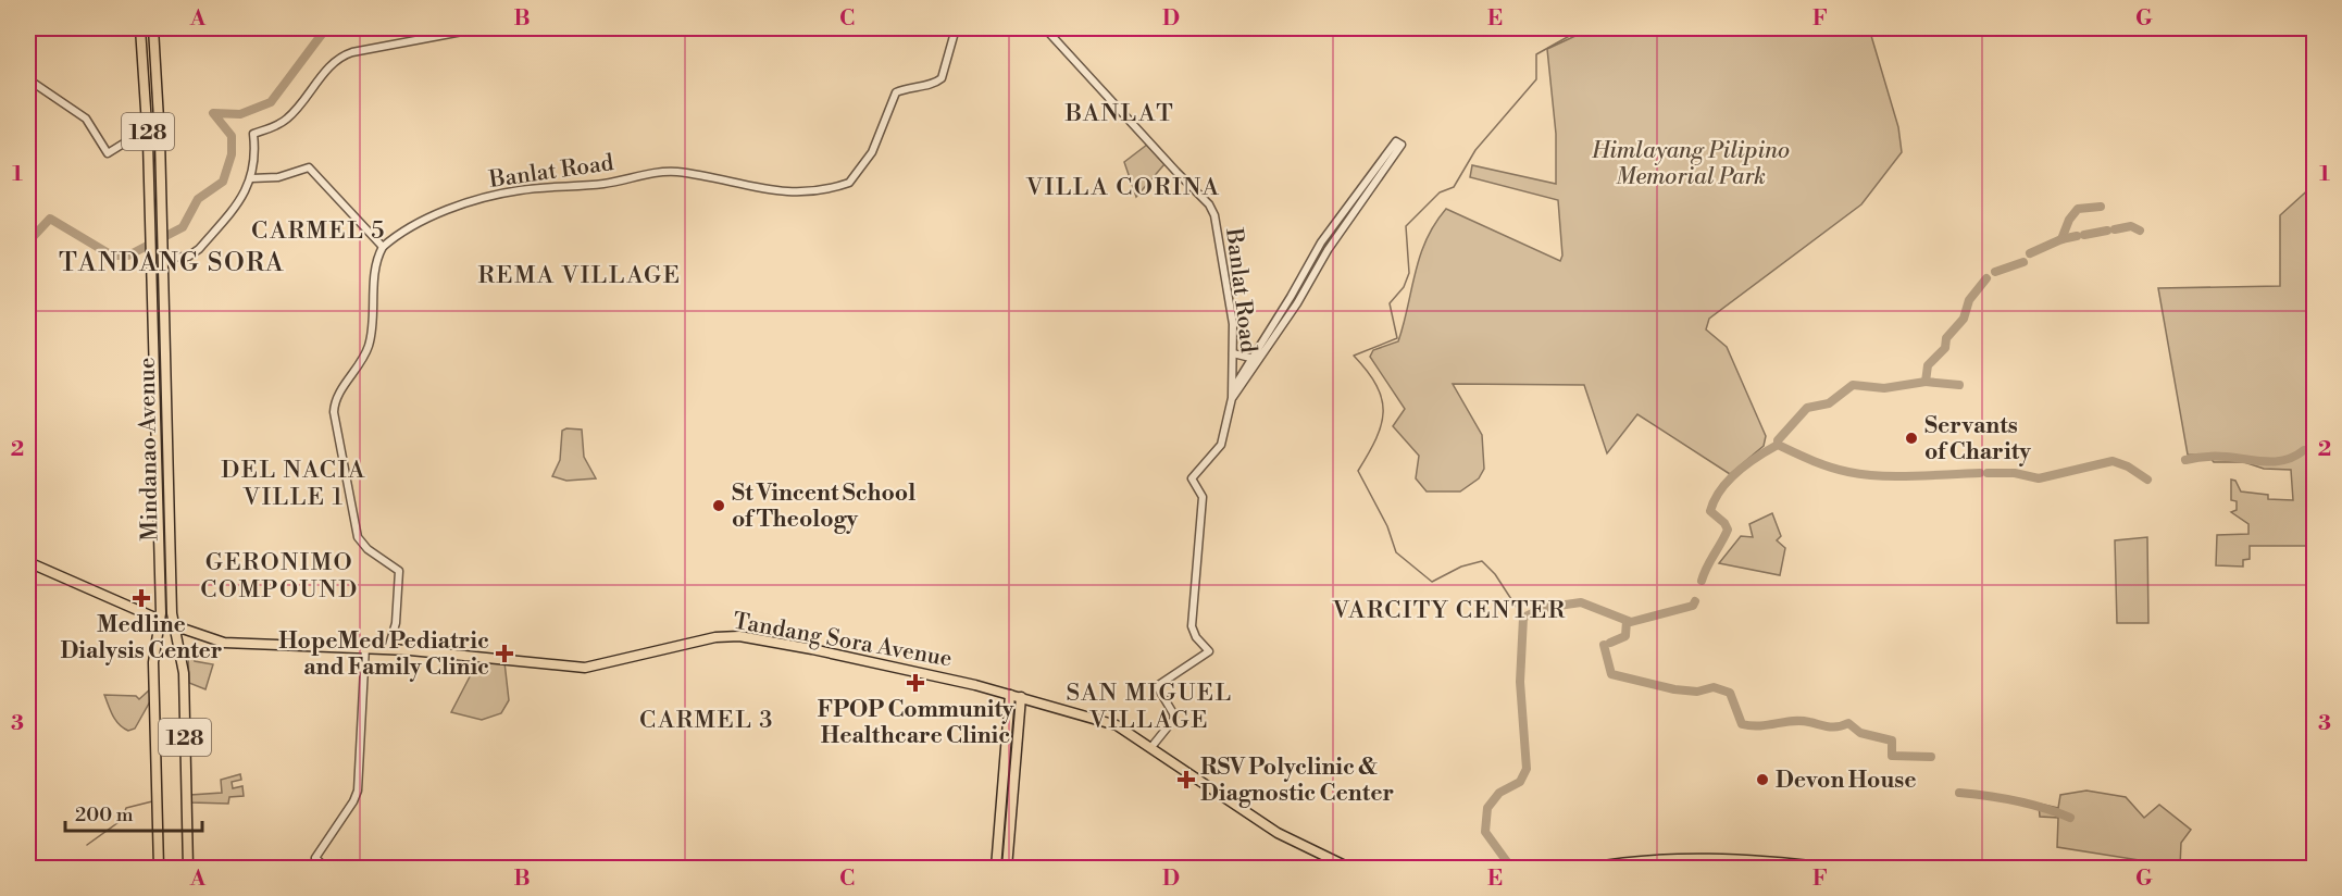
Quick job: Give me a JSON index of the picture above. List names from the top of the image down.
{
  "streets": {
    "main road": ["128", "Mindanao Avenue", "Tandang Sora Avenue"],
    "street": ["Banlat Road"]
  },
  "crossings": [
    ["Mindanao Avenue", "Tandang Sora Avenue"]
  ],
  "districts": [
    "BANLAT",
    "VILLA CORINA",
    "CARMEL 5",
    "TANDANG SORA",
    "REMA VILLAGE",
    "DEL NACIA VILLE 1",
    "GERONIMO COMPOUND",
    "VARCITY CENTER",
    "SAN MIGUEL VILLAGE",
    "CARMEL 3"
  ],
  "parks": ["Himlayang Pilipino Memorial Park"],
  "places": {
    "other": ["Servants of Charity", "St Vincent School of Theology", "Devon House"],
    "health": [
      "Medline Dialysis Center",
      "HopeMed Pediatric and Family Clinic",
      "FPOP Community Healthcare Clinic",
      "RSV Polyclinic & Diagnostic Center"
    ]
  },
  "scale_bar": "200 m",
  "grid": {
    "columns": [
      "A",
      "B",
      "C",
      "D",
      "E",
      "F",
      "G"
    ],
    "rows": ["1", "2", "3"]
  }
}
